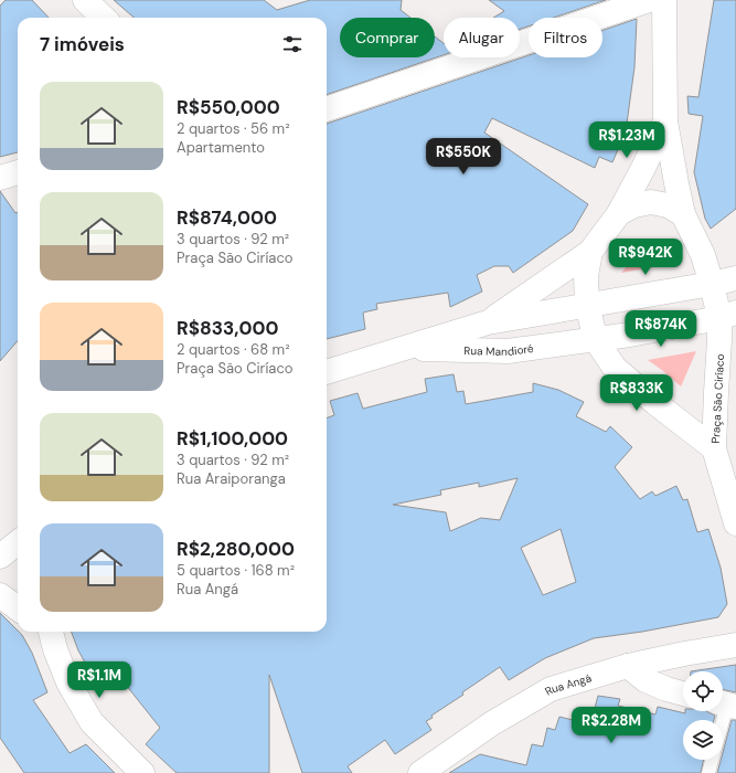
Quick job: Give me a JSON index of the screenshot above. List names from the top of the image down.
{
  "streets": {
    "street": ["Rua Mandioré", "Praça São Ciríaco", "Rua Angá"]
  },
  "crossings": [
    ["Rua Mandioré", "Praça São Ciríaco"]
  ],
  "page": {
    "chip": ["Comprar", "Alugar", "Filtros"],
    "heading": "7 imóveis",
    "list": [
      {
        "name": "R$550,000",
        "note": "2 quartos · 56 m² · Apartamento"
      },
      {
        "name": "R$874,000",
        "note": "3 quartos · 92 m² · Praça São Ciríaco"
      },
      {
        "name": "R$833,000",
        "note": "2 quartos · 68 m² · Praça São Ciríaco"
      },
      {
        "name": "R$1,100,000",
        "note": "3 quartos · 92 m² · Rua Araiporanga"
      },
      {
        "name": "R$2,280,000",
        "note": "5 quartos · 168 m² · Rua Angá"
      }
    ],
    "price": [
      "R$1.23M",
      "R$550K",
      "R$942K",
      "R$874K",
      "R$833K",
      "R$1.1M",
      "R$2.28M"
    ]
  }
}
